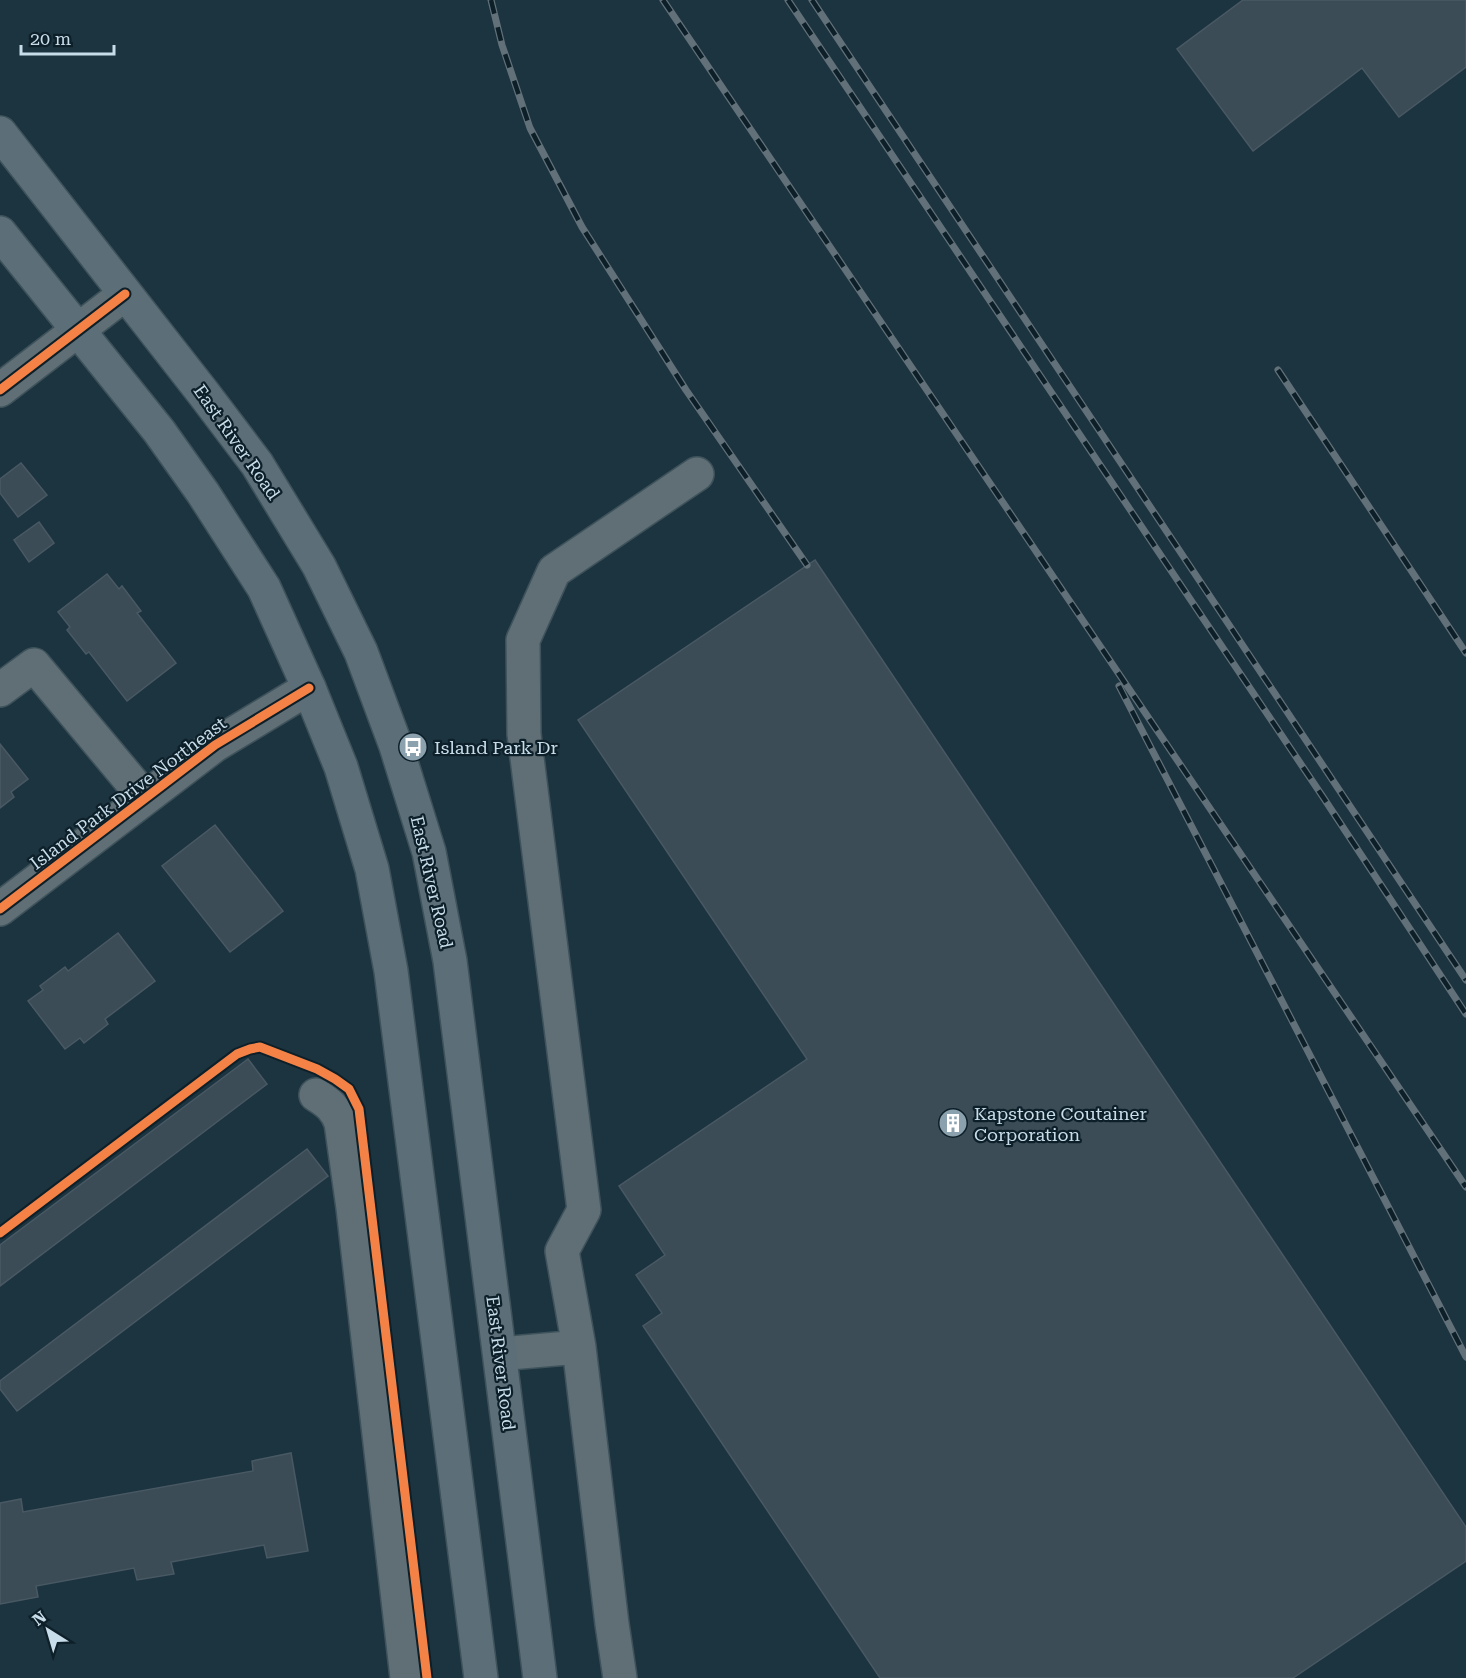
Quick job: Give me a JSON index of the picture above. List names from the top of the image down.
{
  "streets": {
    "main road": ["East River Road"],
    "street": ["Island Park Drive Northeast"]
  },
  "places": {
    "bus stop": ["Island Park Dr"],
    "building": ["Kapstone Coutainer Corporation"]
  },
  "scale_bar": "20 m",
  "north": "top left"
}
